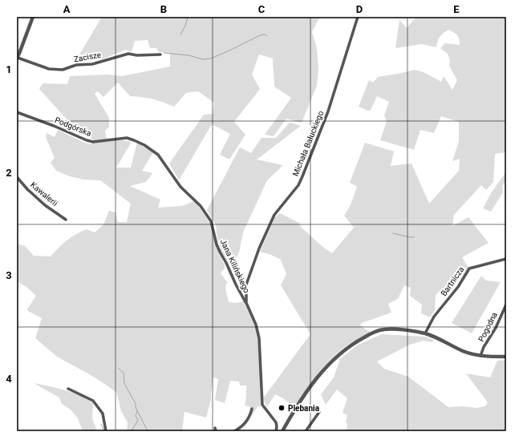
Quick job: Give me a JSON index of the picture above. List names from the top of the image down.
{
  "streets": {
    "street": [
      "Zacisze",
      "Podgórska",
      "Michała Bałuckiego",
      "Kawalerii",
      "Jana Kilińskiego",
      "Bartnicza",
      "Pogodna"
    ]
  },
  "crossings": [
    ["Podgórska", "Jana Kilińskiego"],
    ["Michała Bałuckiego", "Jana Kilińskiego"]
  ],
  "places": ["Plebania"],
  "grid": {
    "columns": [
      "A",
      "B",
      "C",
      "D",
      "E"
    ],
    "rows": [
      "1",
      "2",
      "3",
      "4"
    ]
  }
}
